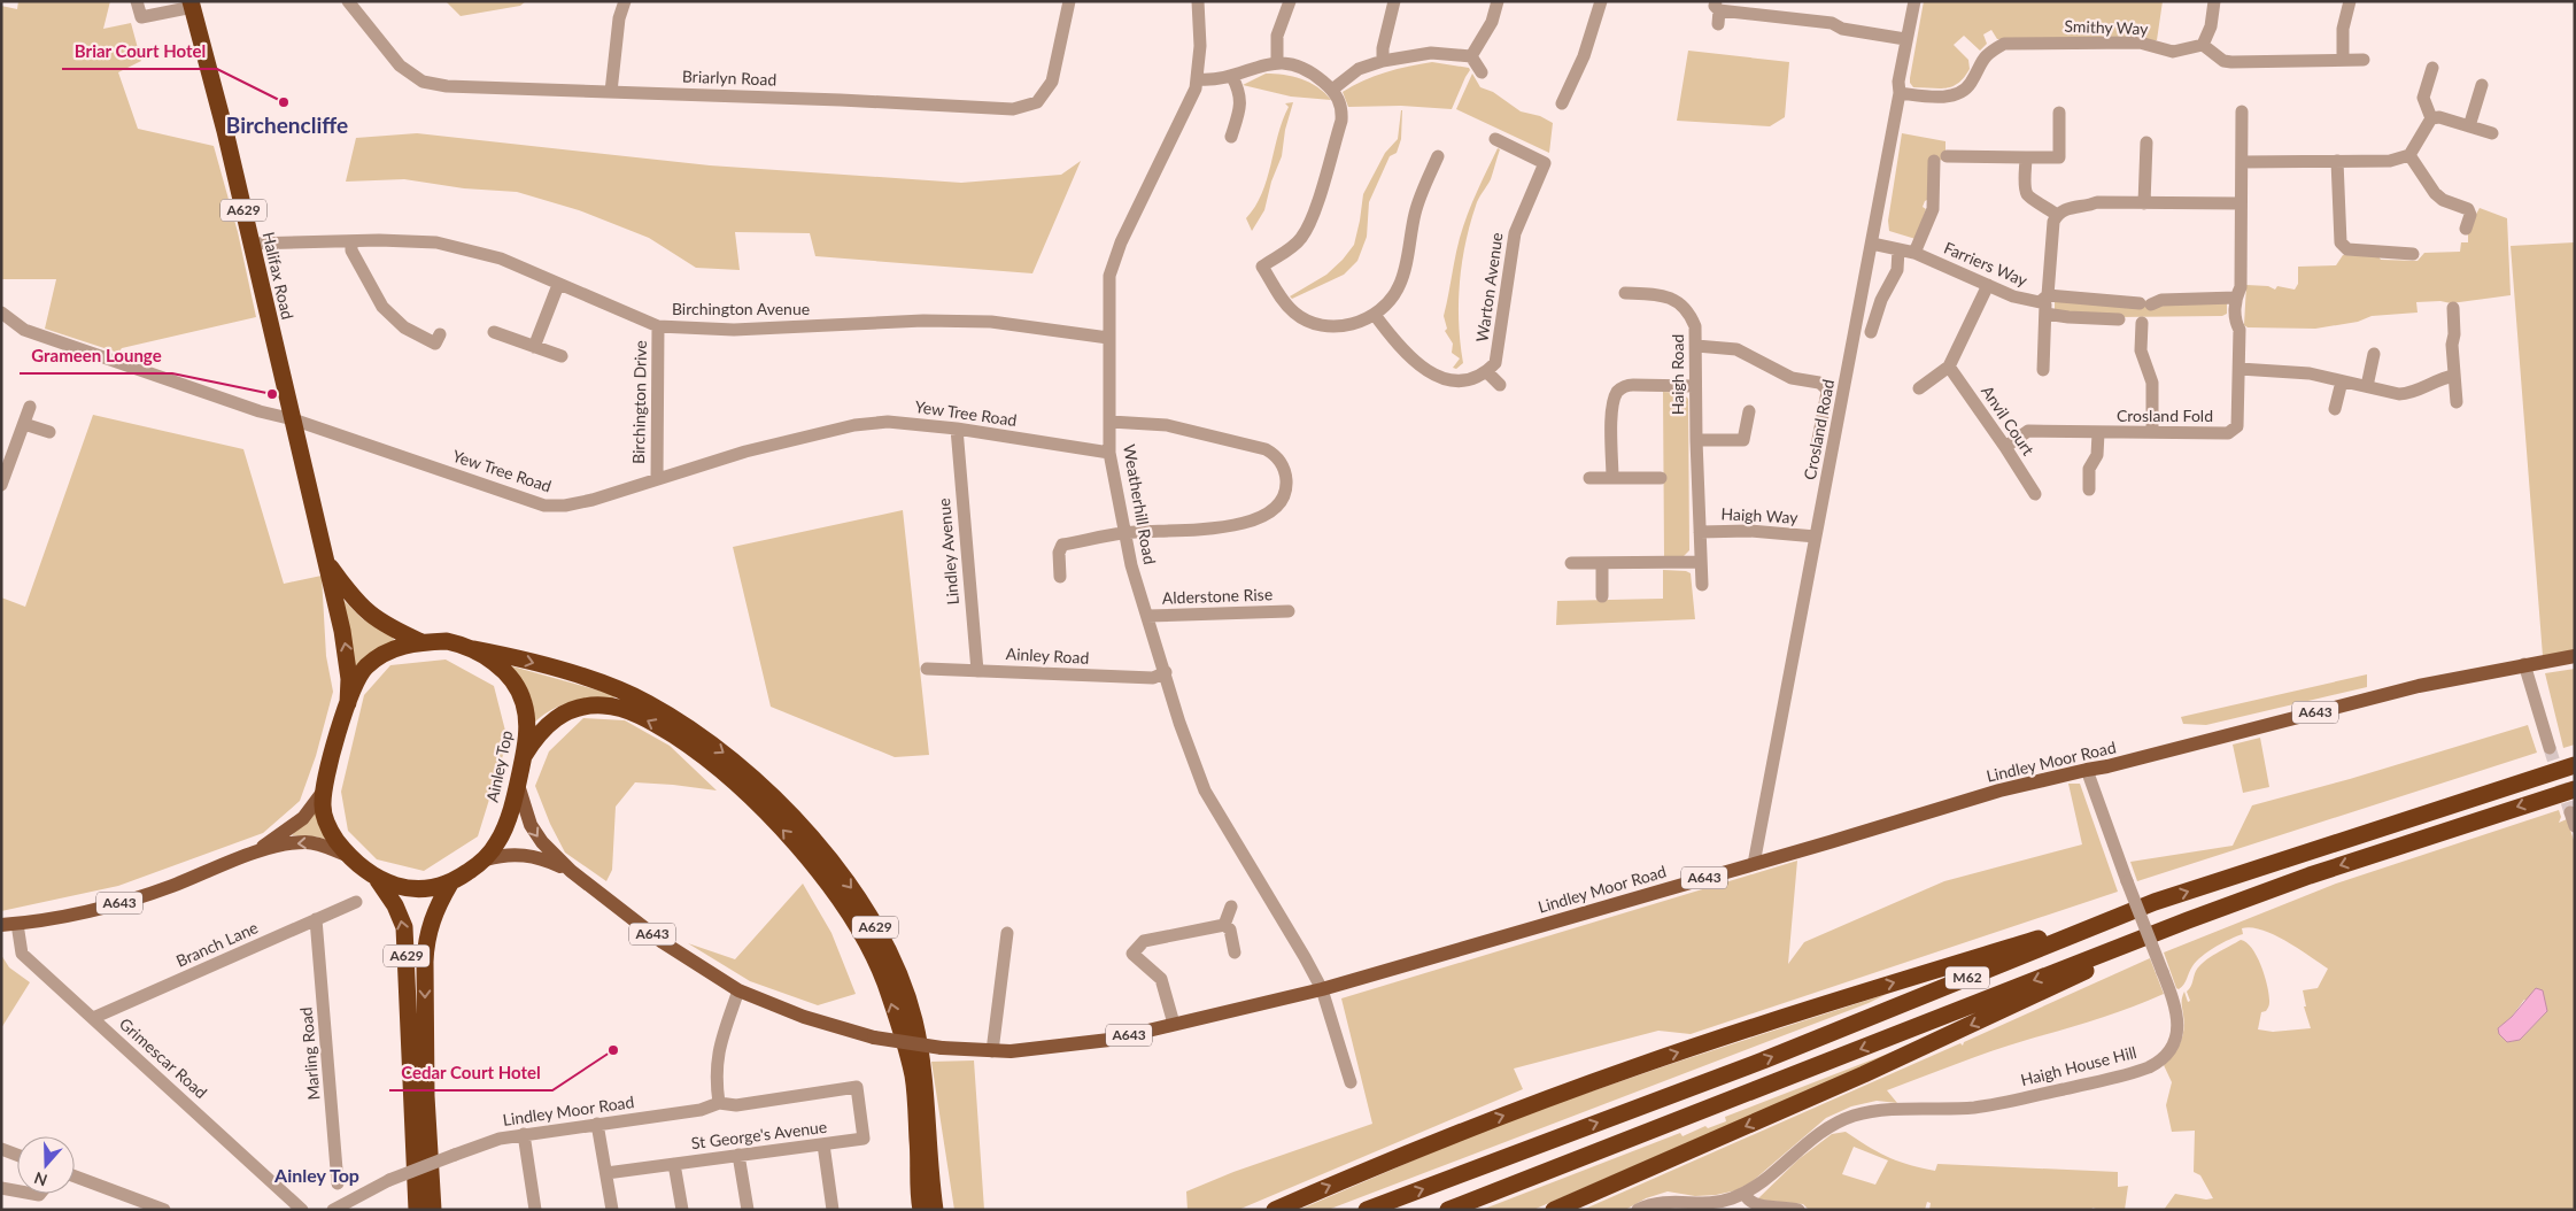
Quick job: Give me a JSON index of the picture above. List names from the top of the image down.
{
  "streets": {
    "highway": [
      "A629",
      "Halifax Road",
      "Ainley Top",
      "M62"
    ],
    "main road": ["A643", "Lindley Moor Road"],
    "street": [
      "Smithy Way",
      "Briarlyn Road",
      "Farriers Way",
      "Warton Avenue",
      "Birchington Avenue",
      "Haigh Road",
      "Birchington Drive",
      "Yew Tree Road",
      "Crosland Fold",
      "Anvil Court",
      "Crosland Road",
      "Weatherhill Road",
      "Haigh Way",
      "Lindley Avenue",
      "Alderstone Rise",
      "Ainley Road",
      "Branch Lane",
      "Marling Road",
      "Grimescar Road",
      "Haigh House Hill",
      "St George's Avenue"
    ]
  },
  "crossings": [
    ["Smithy Way", "Crosland Road"],
    ["A629", "Ainley Top"],
    ["Farriers Way", "Crosland Fold"],
    ["Farriers Way", "Crosland Road"],
    ["Halifax Road", "Birchington Avenue"],
    ["Halifax Road", "Yew Tree Road"],
    ["Halifax Road", "Ainley Top"],
    ["Birchington Avenue", "Birchington Drive"],
    ["Birchington Avenue", "Weatherhill Road"],
    ["Haigh Road", "Haigh Way"],
    ["Birchington Drive", "Yew Tree Road"],
    ["Yew Tree Road", "Weatherhill Road"],
    ["Yew Tree Road", "Lindley Avenue"],
    ["Crosland Fold", "Anvil Court"],
    ["Crosland Road", "Haigh Way"],
    ["Crosland Road", "Lindley Moor Road"],
    ["Weatherhill Road", "Alderstone Rise"],
    ["Weatherhill Road", "Ainley Road"],
    ["Weatherhill Road", "Lindley Moor Road"],
    ["Lindley Avenue", "Ainley Road"],
    ["A643", "Ainley Top"],
    ["A643", "Grimescar Road"],
    ["Lindley Moor Road", "Ainley Top"],
    ["Lindley Moor Road", "Haigh House Hill"],
    ["Lindley Moor Road", "St George's Avenue"],
    ["Branch Lane", "Marling Road"],
    ["Branch Lane", "Grimescar Road"]
  ],
  "districts": ["Birchencliffe", "Ainley Top"],
  "places": ["Briar Court Hotel", "Grameen Lounge", "Cedar Court Hotel"],
  "north": "bottom"
}
